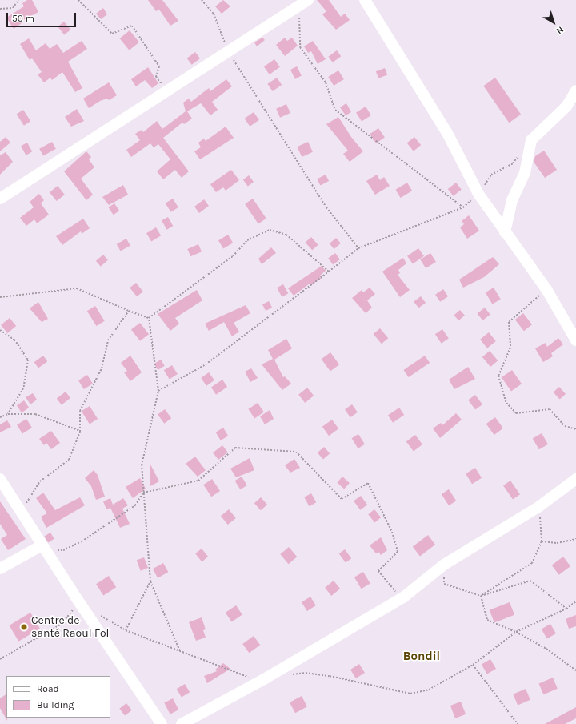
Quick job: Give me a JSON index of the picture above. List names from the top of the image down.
{
  "districts": ["Bondil"],
  "places": ["Centre de santé Raoul Fol"],
  "legend": ["Road", "Building"],
  "scale_bar": "50 m",
  "north": "bottom right"
}
